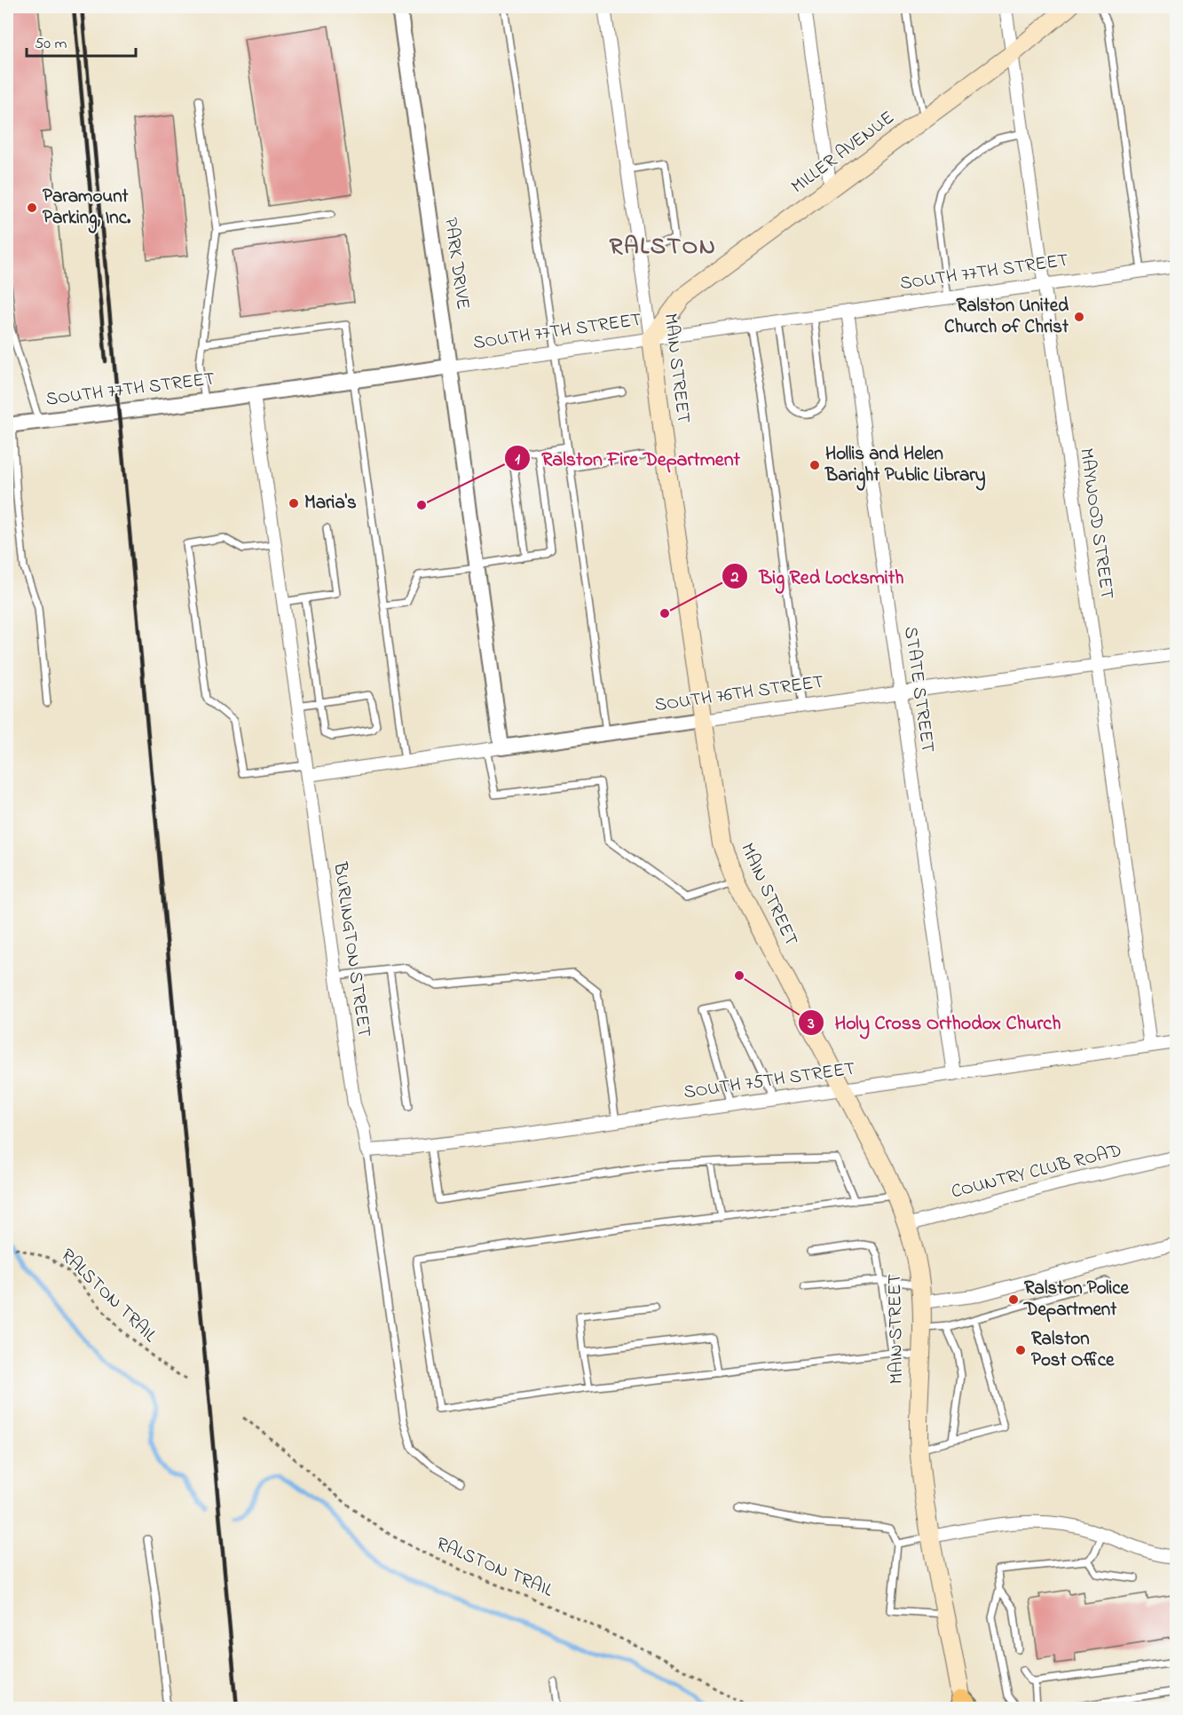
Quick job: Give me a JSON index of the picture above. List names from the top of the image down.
{
  "streets": {
    "main road": ["MILLER AVENUE", "MAIN STREET"],
    "street": [
      "PARK DRIVE",
      "SOUTH 77TH STREET",
      "MAYWOOD STREET",
      "STATE STREET",
      "SOUTH 76TH STREET",
      "BURLINGTON STREET",
      "SOUTH 75TH STREET",
      "COUNTRY CLUB ROAD"
    ],
    "path": ["RALSTON TRAIL"]
  },
  "crossings": [
    ["MILLER AVENUE", "SOUTH 77TH STREET"],
    ["MILLER AVENUE", "MAIN STREET"],
    ["MILLER AVENUE", "MAYWOOD STREET"],
    ["PARK DRIVE", "SOUTH 77TH STREET"],
    ["PARK DRIVE", "SOUTH 76TH STREET"],
    ["SOUTH 77TH STREET", "MAIN STREET"],
    ["SOUTH 77TH STREET", "MAYWOOD STREET"],
    ["SOUTH 77TH STREET", "STATE STREET"],
    ["SOUTH 77TH STREET", "BURLINGTON STREET"],
    ["MAIN STREET", "SOUTH 76TH STREET"],
    ["MAIN STREET", "SOUTH 75TH STREET"],
    ["MAIN STREET", "COUNTRY CLUB ROAD"],
    ["MAYWOOD STREET", "SOUTH 76TH STREET"],
    ["MAYWOOD STREET", "SOUTH 75TH STREET"],
    ["STATE STREET", "SOUTH 76TH STREET"],
    ["STATE STREET", "SOUTH 75TH STREET"],
    ["SOUTH 76TH STREET", "BURLINGTON STREET"],
    ["BURLINGTON STREET", "SOUTH 75TH STREET"]
  ],
  "districts": ["RALSTON"],
  "places": [
    "Paramount Parking, Inc.",
    "Ralston United Church of Christ",
    "Hollis and Helen Baright Public Library",
    "Maria's",
    "Ralston Fire Department",
    "Big Red Locksmith",
    "Holy Cross Orthodox Church",
    "Ralston Police Department",
    "Ralston Post Office"
  ],
  "scale_bar": "50 m"
}
